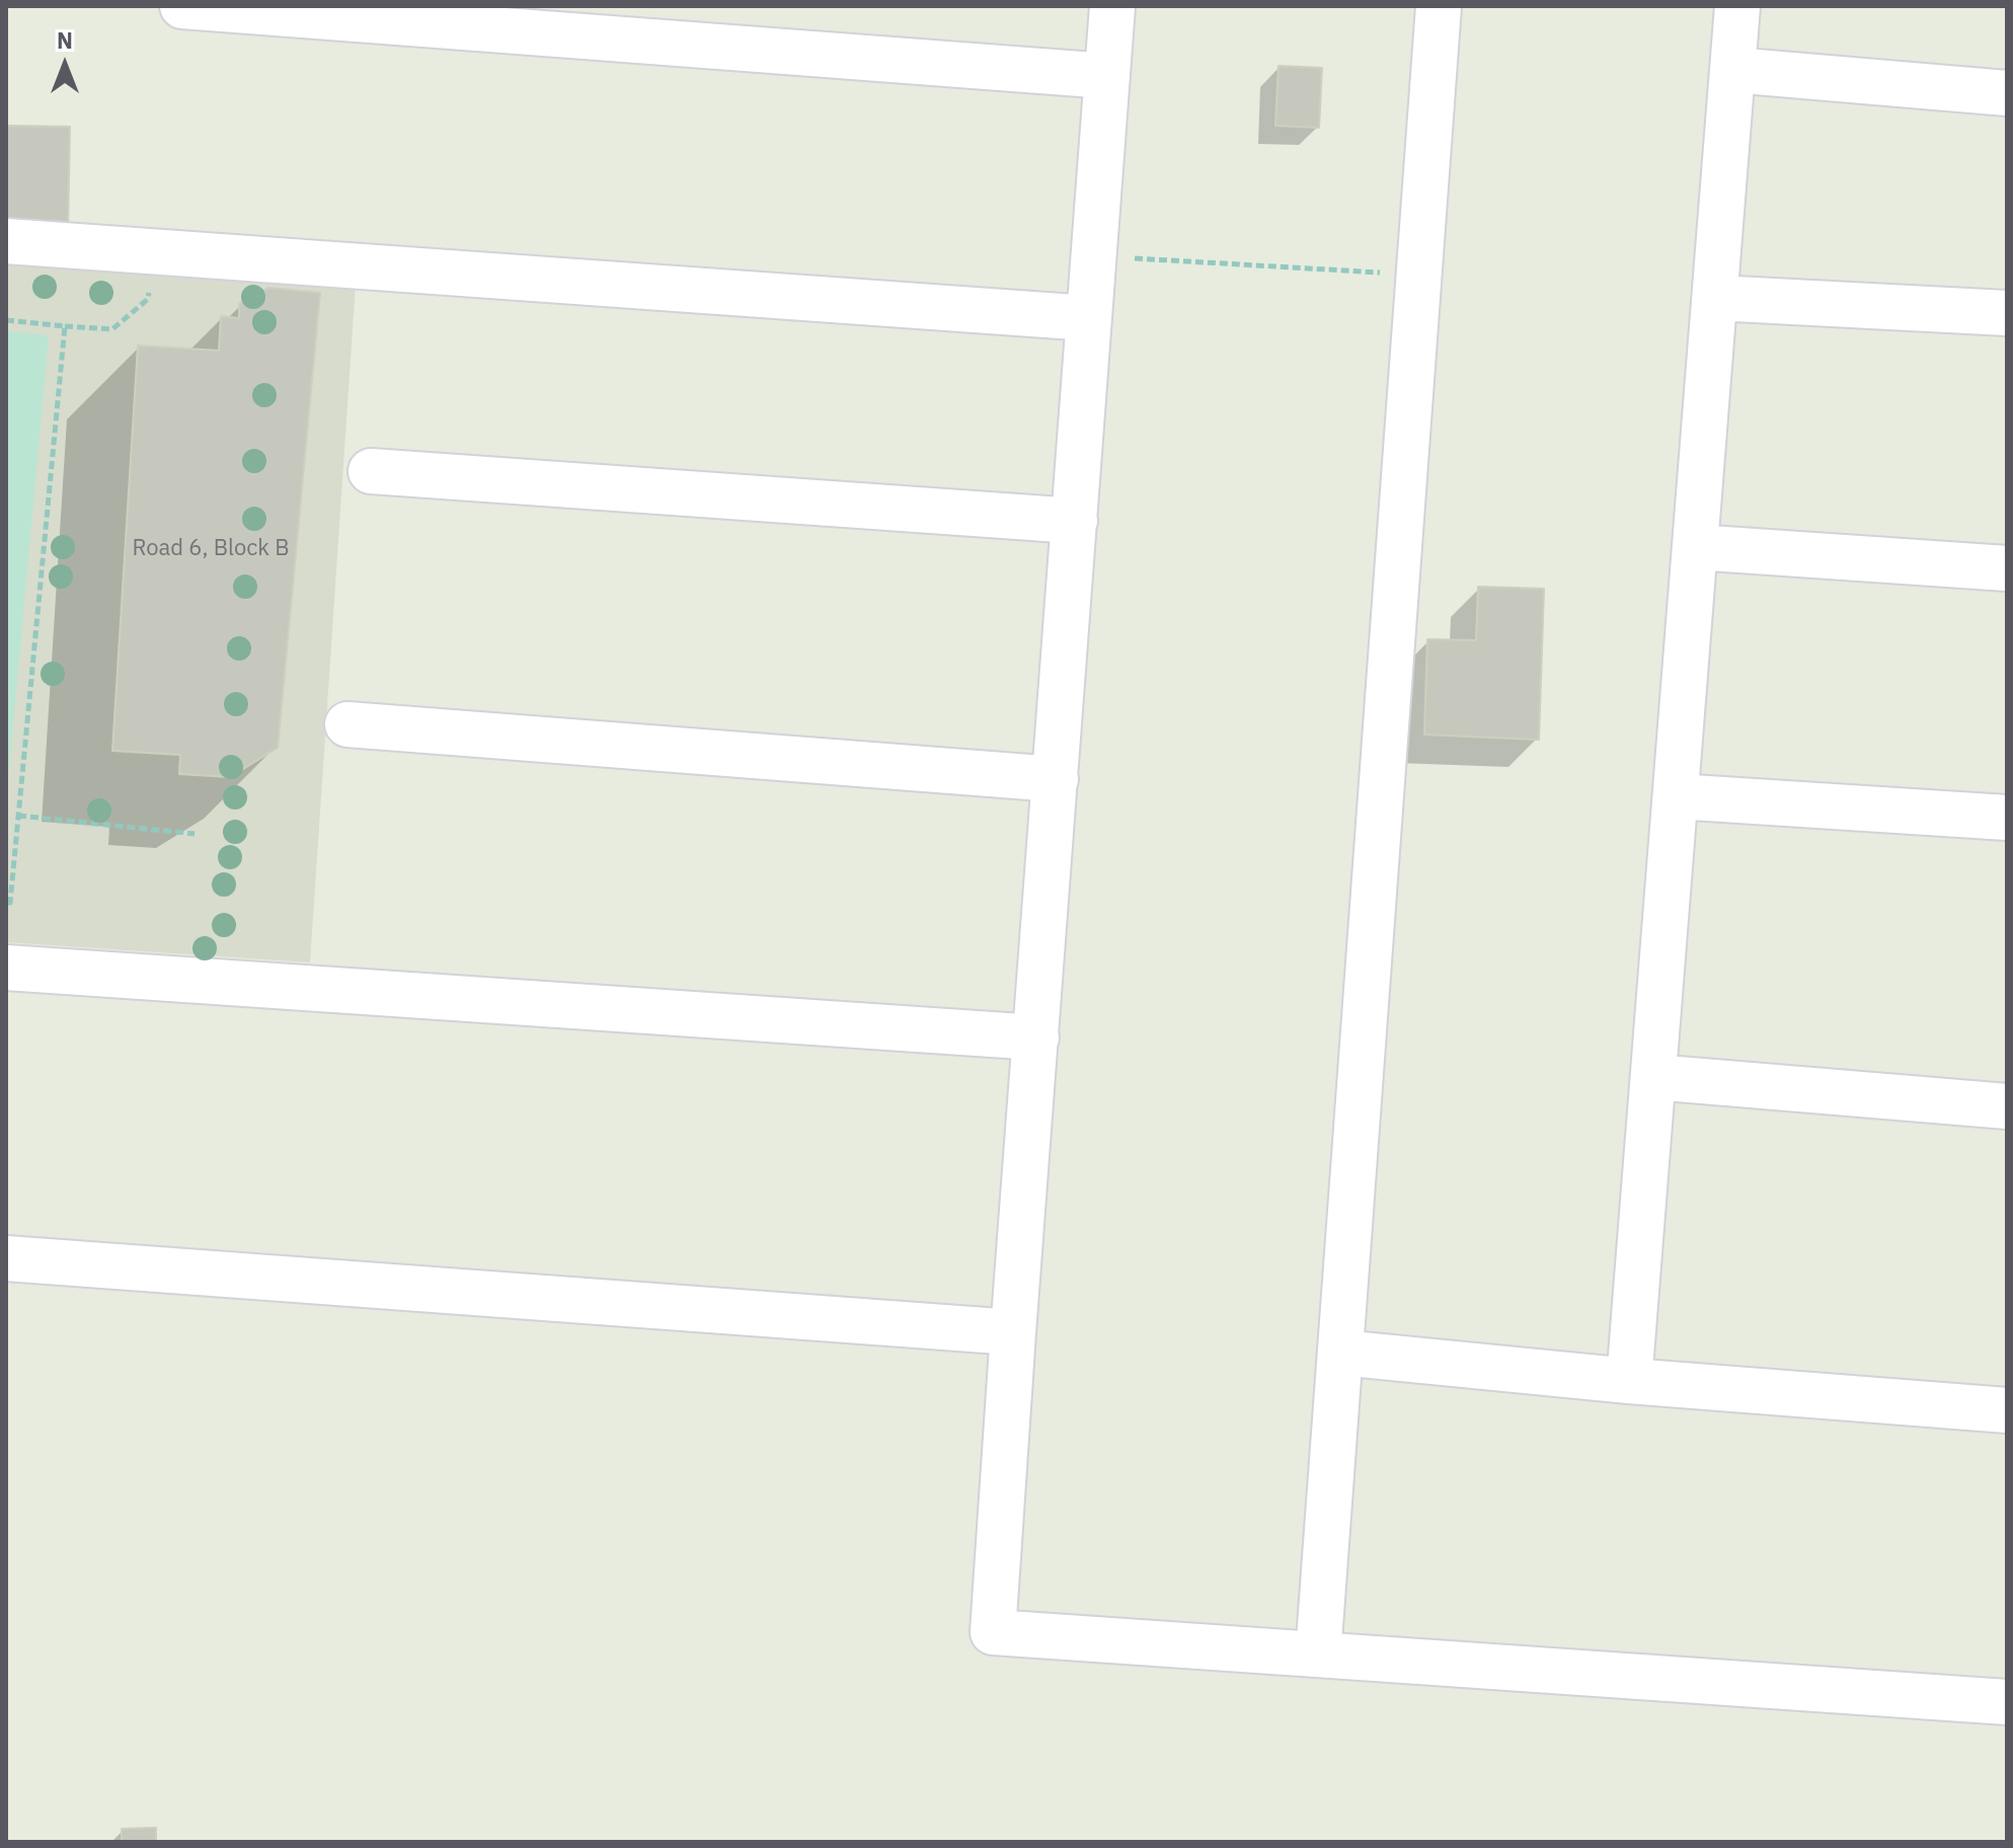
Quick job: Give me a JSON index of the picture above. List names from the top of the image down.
{
  "house_numbers": ["Road 6, Block B"],
  "north": "top"
}
